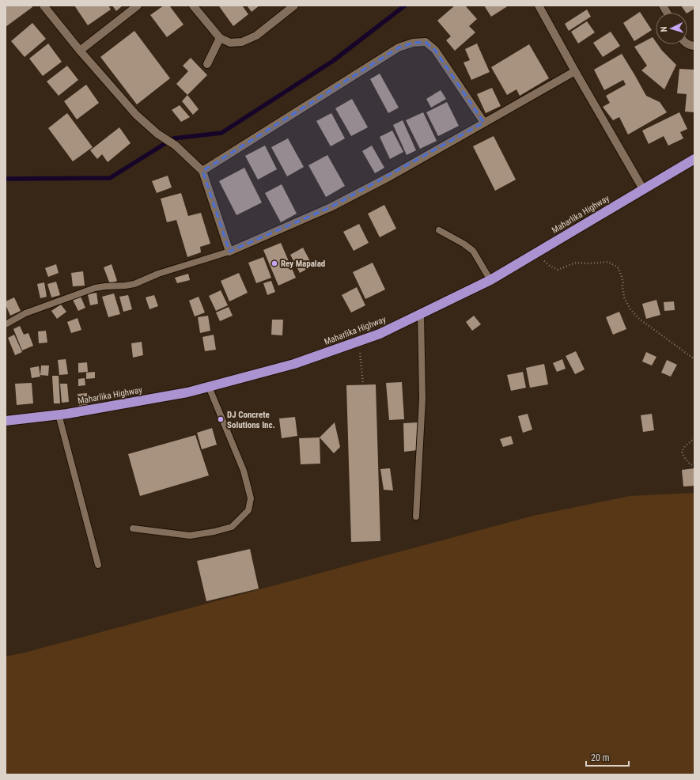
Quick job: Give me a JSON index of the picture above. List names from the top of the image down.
{
  "streets": {
    "highway": ["Maharlika Highway"]
  },
  "places": ["Rey Mapalad", "DJ Concrete Solutions Inc."],
  "scale_bar": "20 m",
  "north": "left"
}
